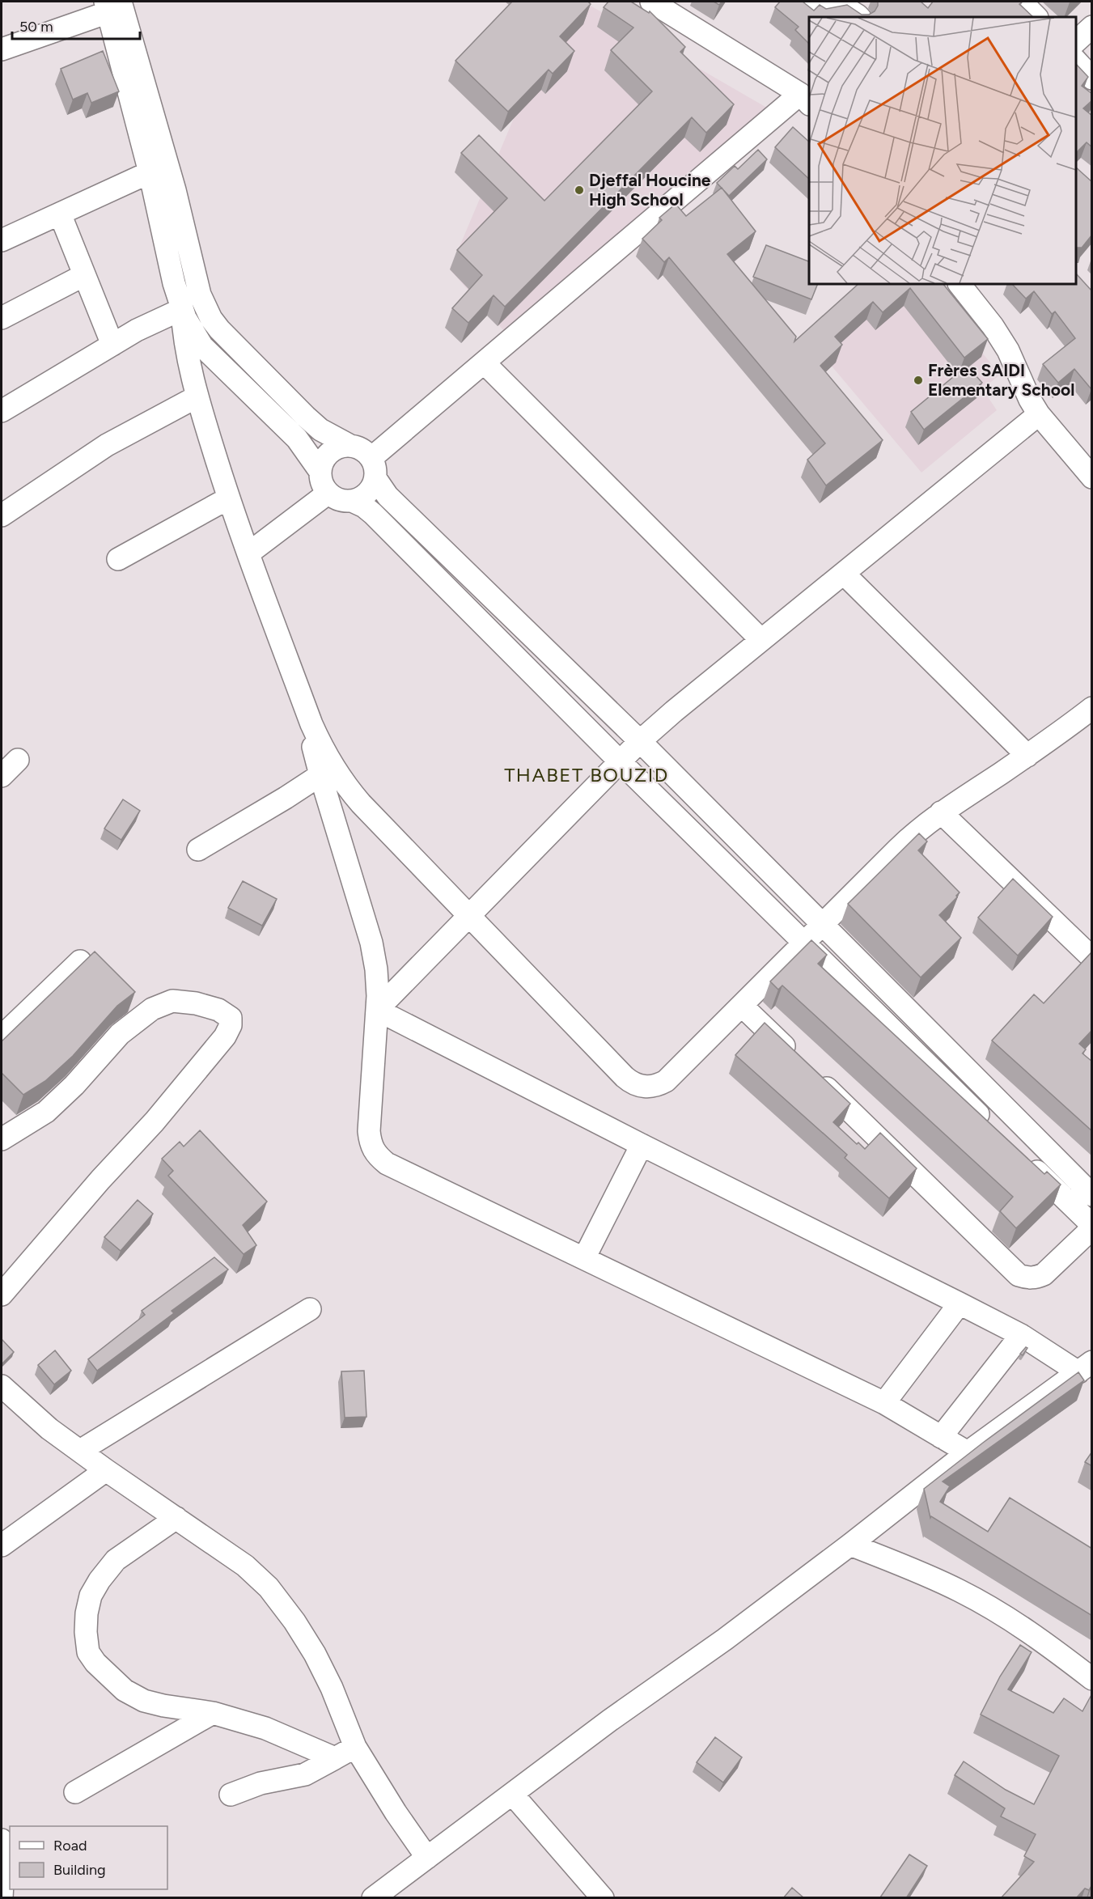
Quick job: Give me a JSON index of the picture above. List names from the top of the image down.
{
  "districts": ["THABET BOUZID"],
  "places": ["Djeffal Houcine High School", "Frères SAIDI Elementary School"],
  "legend": ["Road", "Building"],
  "scale_bar": "50 m"
}
